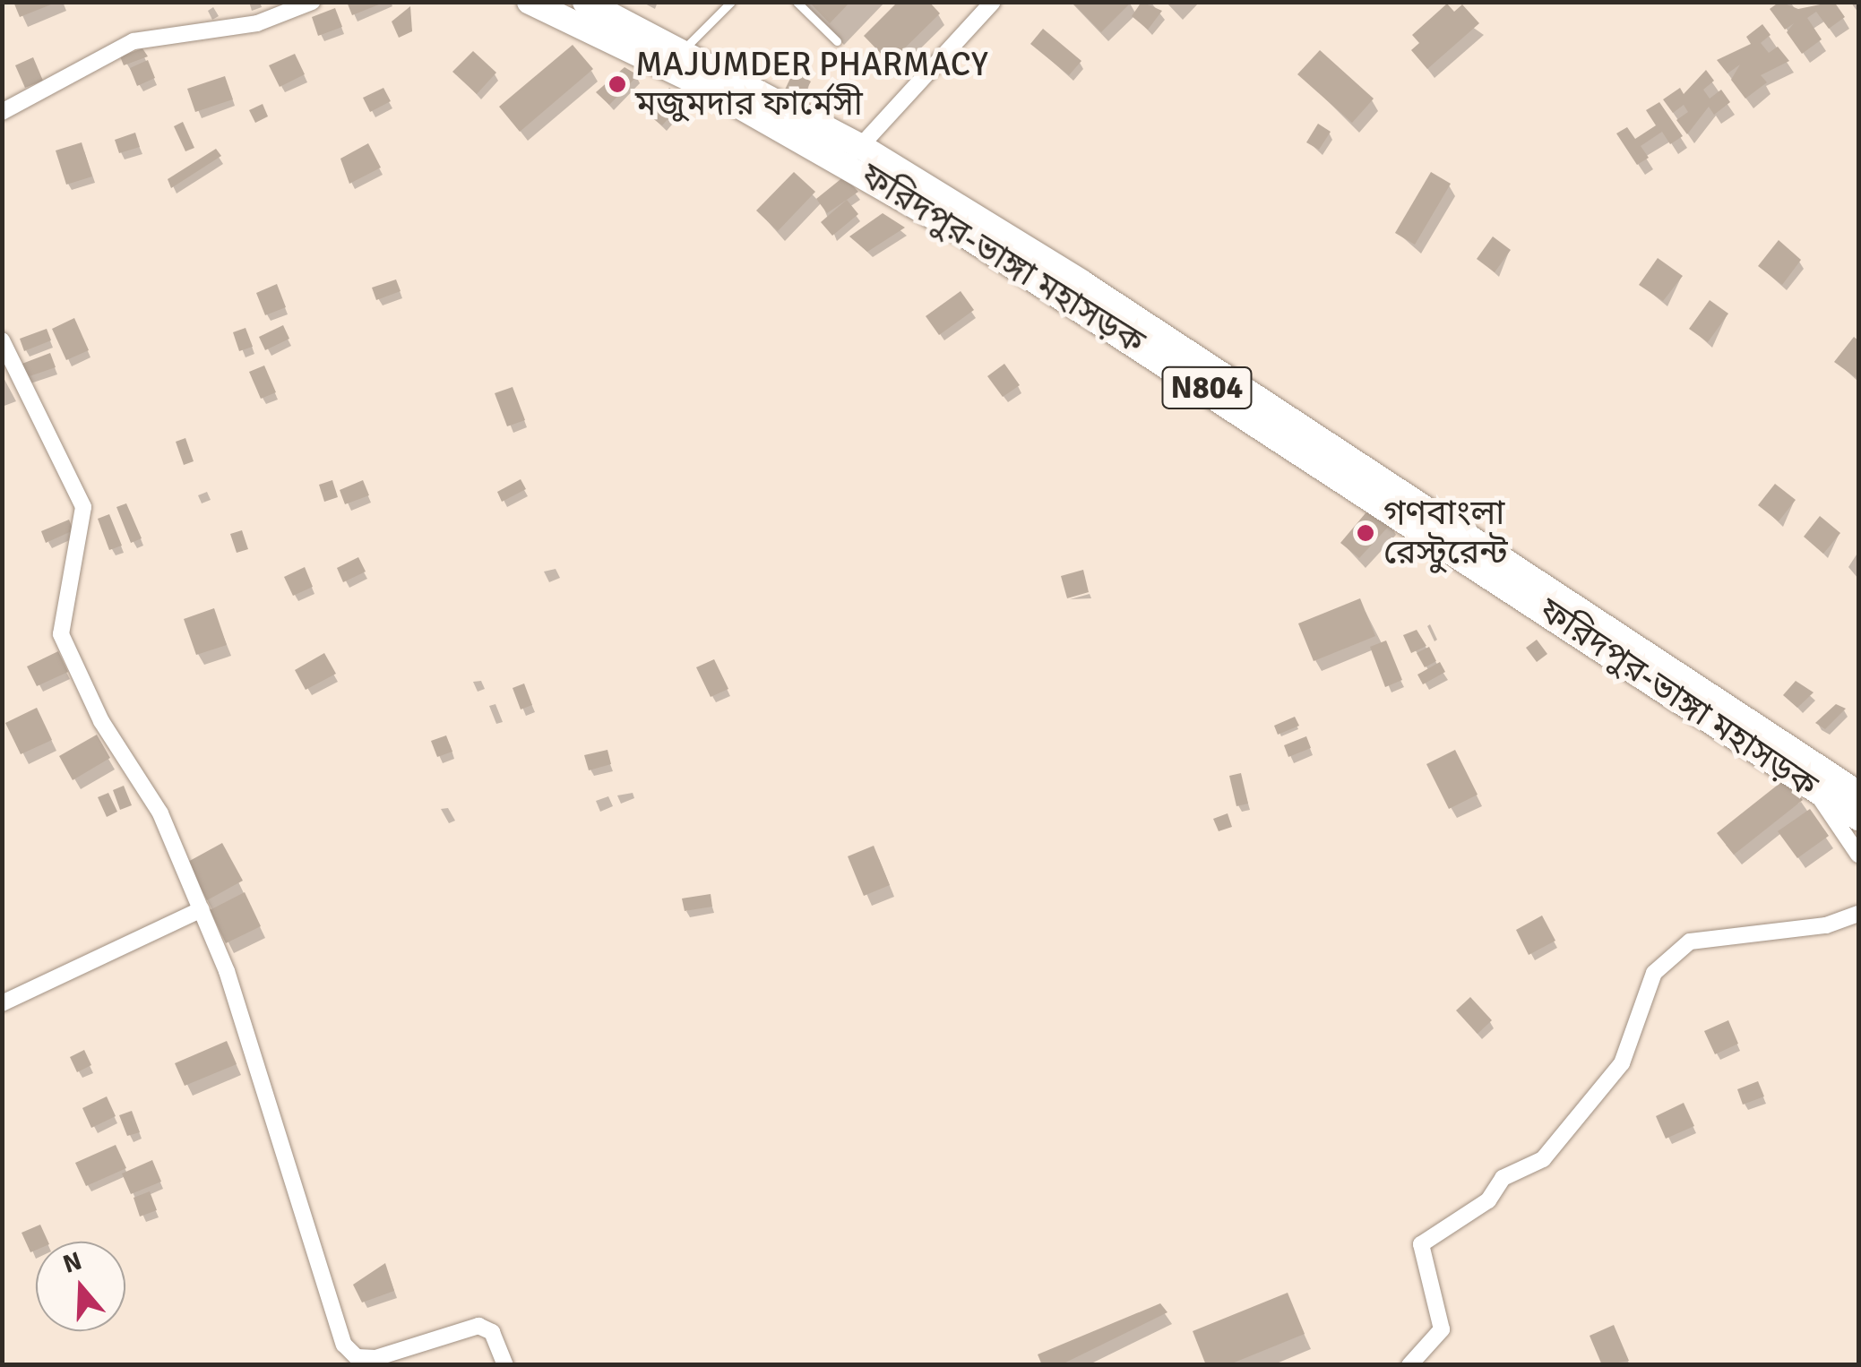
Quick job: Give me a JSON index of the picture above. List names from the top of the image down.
{
  "streets": {
    "highway": ["ফরিদপুর-ভাঙ্গা মহাসড়ক", "N804"]
  },
  "places": ["MAJUMDER PHARMACY মজুমদার ফার্মেসী", "গণবাংলা রেস্টুরেন্ট"],
  "north": "top"
}
